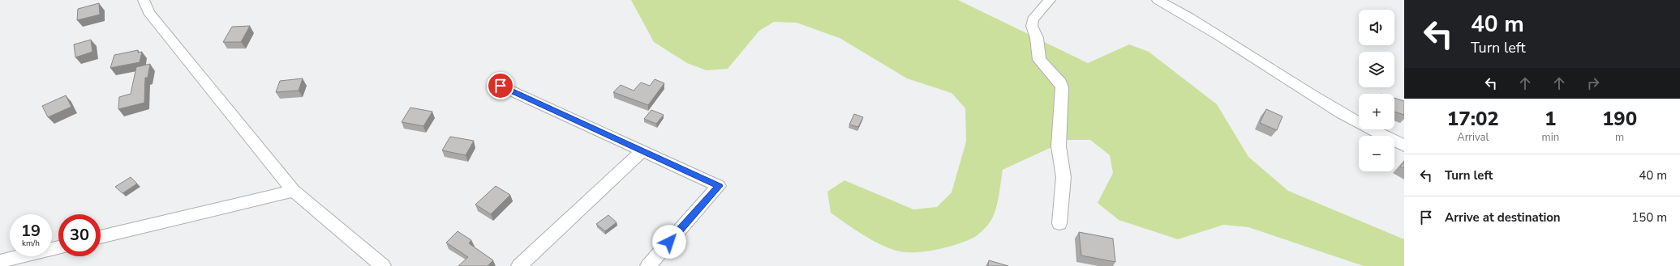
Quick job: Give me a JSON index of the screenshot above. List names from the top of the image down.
{
  "page": {
    "turn": ["40 m", "Turn left"],
    "map_buttons": ["+", "−"],
    "eta": [
      "17:02",
      "Arrival",
      "1",
      "min",
      "190",
      "m"
    ],
    "list": [
      {
        "name": "Turn left",
        "value": "40 m"
      },
      {
        "name": "Arrive at destination",
        "value": "150 m"
      }
    ],
    "speed": "19 km/h",
    "limit": "30"
  }
}
